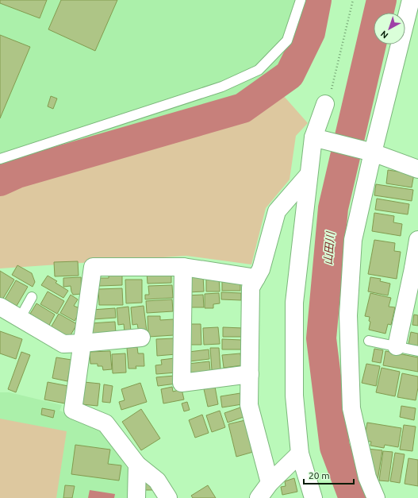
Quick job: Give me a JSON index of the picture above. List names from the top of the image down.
{
  "water": ["山田川"],
  "scale_bar": "20 m",
  "north": "bottom left"
}
